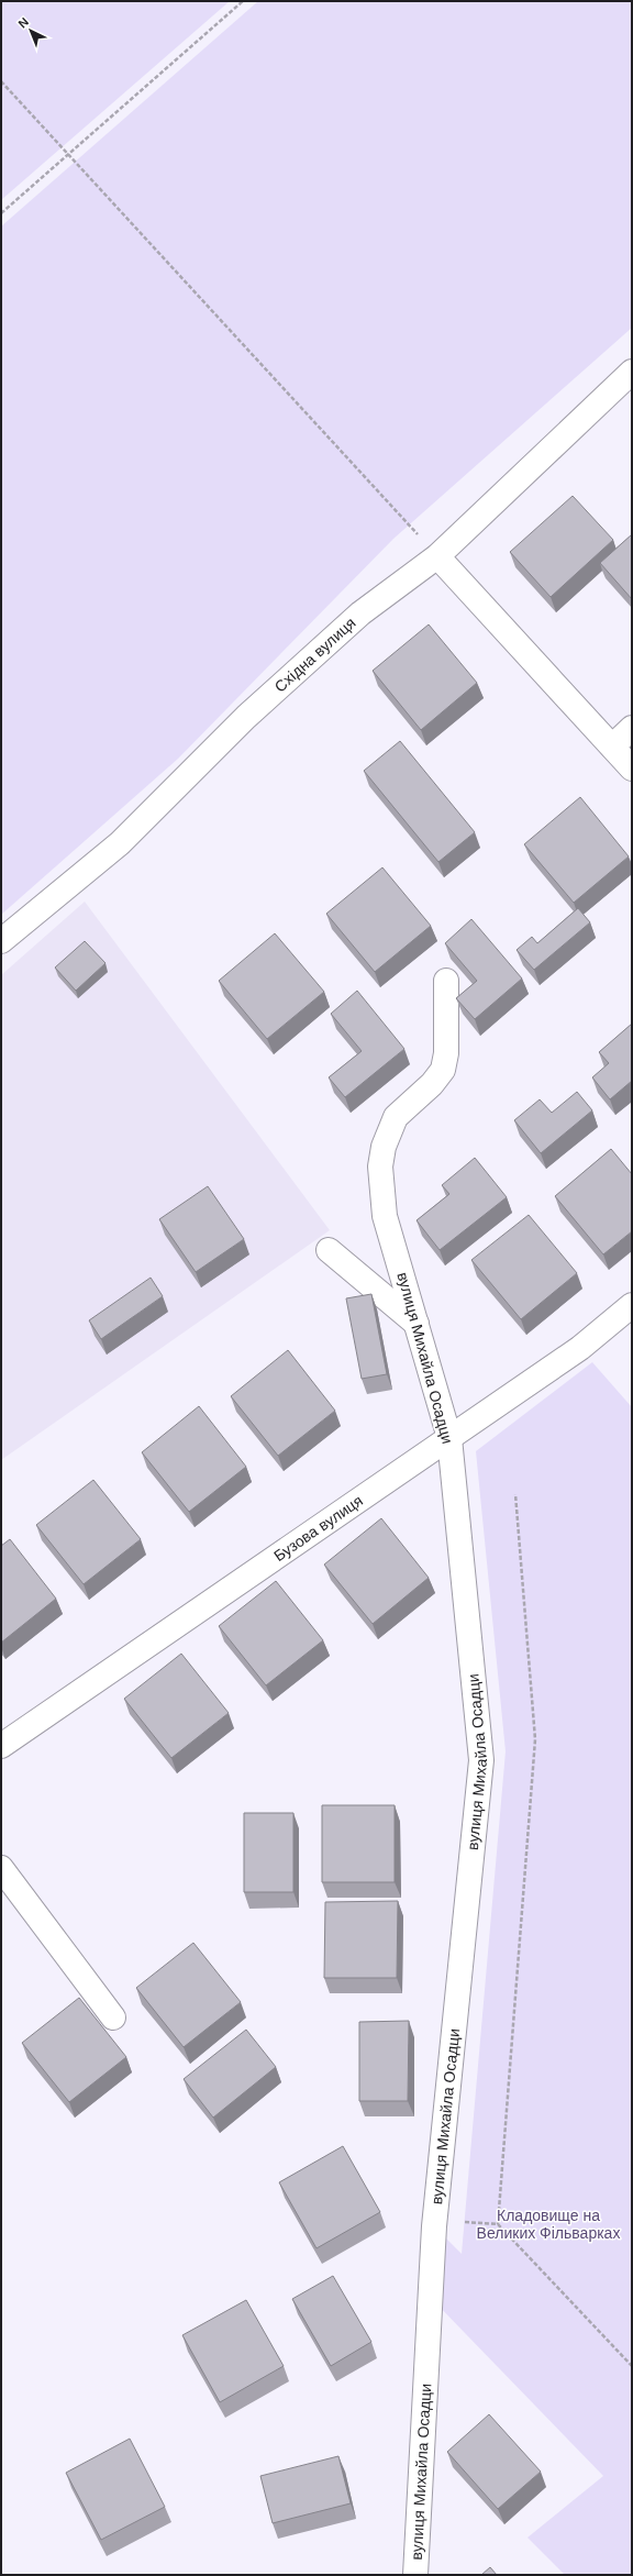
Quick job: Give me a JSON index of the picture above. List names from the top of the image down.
{
  "streets": {
    "street": ["Східна вулиця", "вулиця Михайла Осадци", "Бузова вулиця"]
  },
  "crossings": [
    ["вулиця Михайла Осадци", "Бузова вулиця"]
  ],
  "parks": ["Кладовище на Великих Фільварках"],
  "north": "top left"
}
